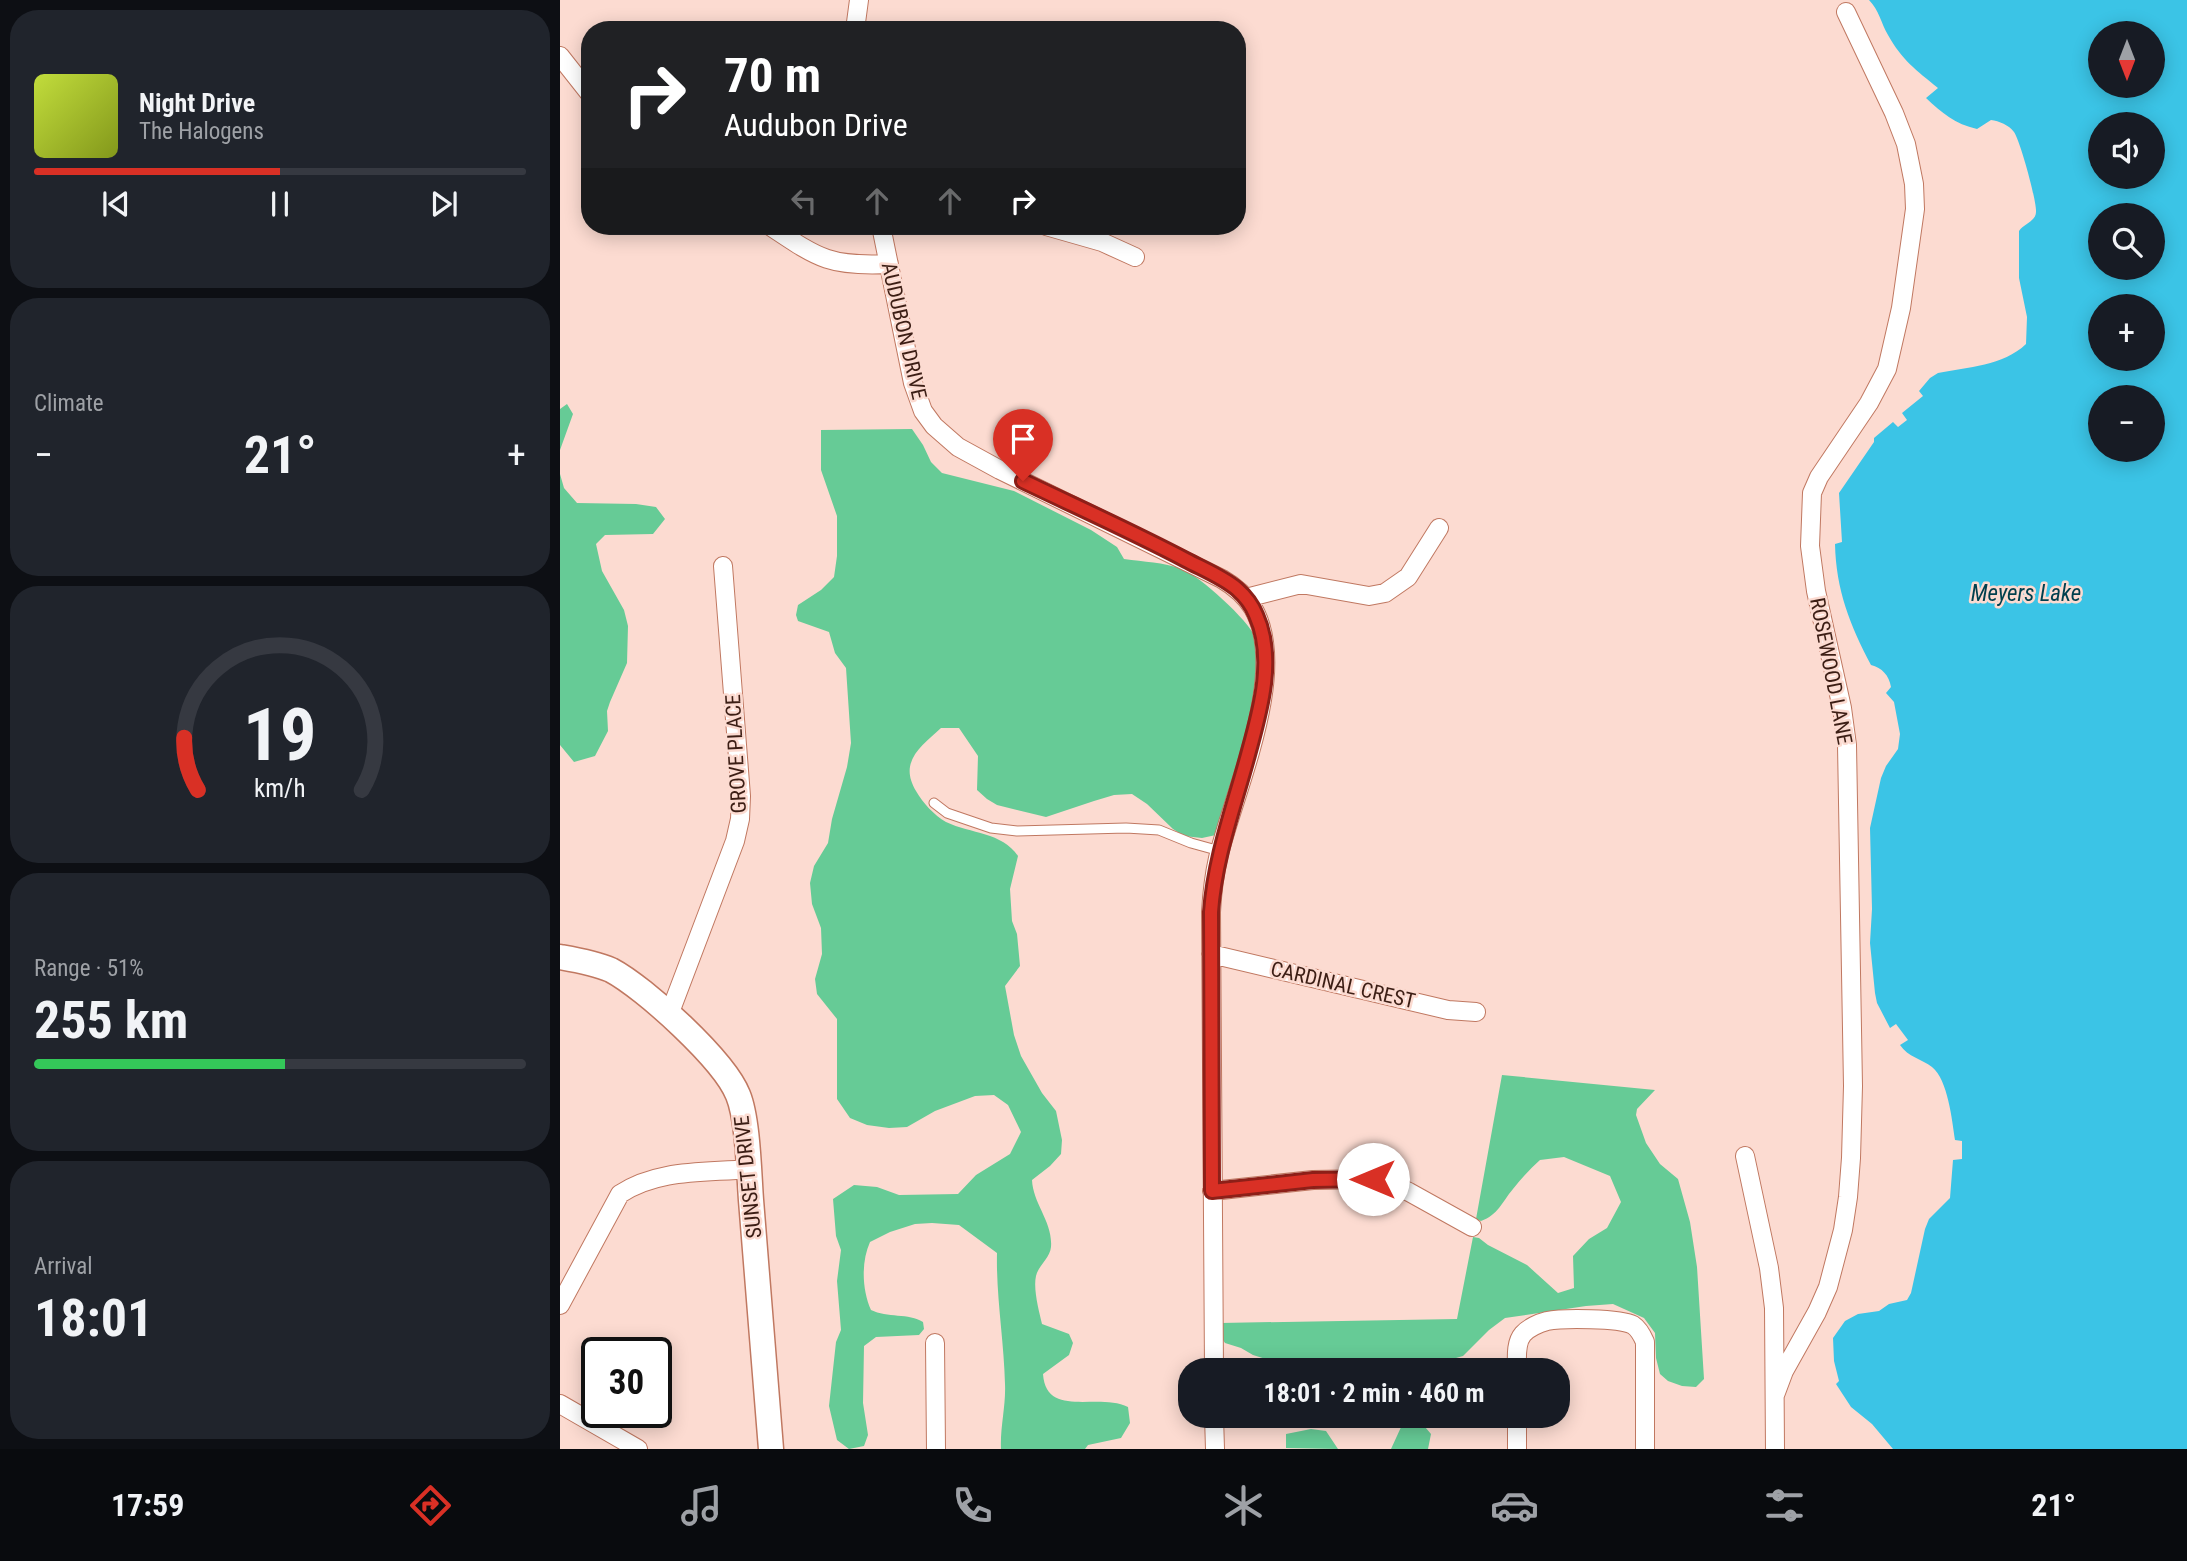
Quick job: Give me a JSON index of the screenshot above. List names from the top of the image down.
{
  "streets": {
    "street": [
      "AUDUBON DRIVE",
      "ROSEWOOD LANE",
      "GROVE PLACE",
      "CARDINAL CREST",
      "SUNSET DRIVE"
    ]
  },
  "crossings": [
    ["AUDUBON DRIVE", "CARDINAL CREST"],
    ["GROVE PLACE", "SUNSET DRIVE"]
  ],
  "water": ["Meyers Lake"],
  "north": "bottom",
  "page": {
    "map_buttons": ["+", "−"],
    "turn": ["70 m", "Audubon Drive"],
    "song": ["Night Drive", "The Halogens"],
    "tile": [
      "Climate",
      ["Range · 51%", "255 km"],
      ["Arrival", "18:01"]
    ],
    "heat": ["−", "21°", "+"],
    "limit": "30",
    "trip": "18:01 · 2 min · 460 m",
    "tabs": ["17:59", "21°"],
    "gauge": ["19", "km/h"]
  }
}
